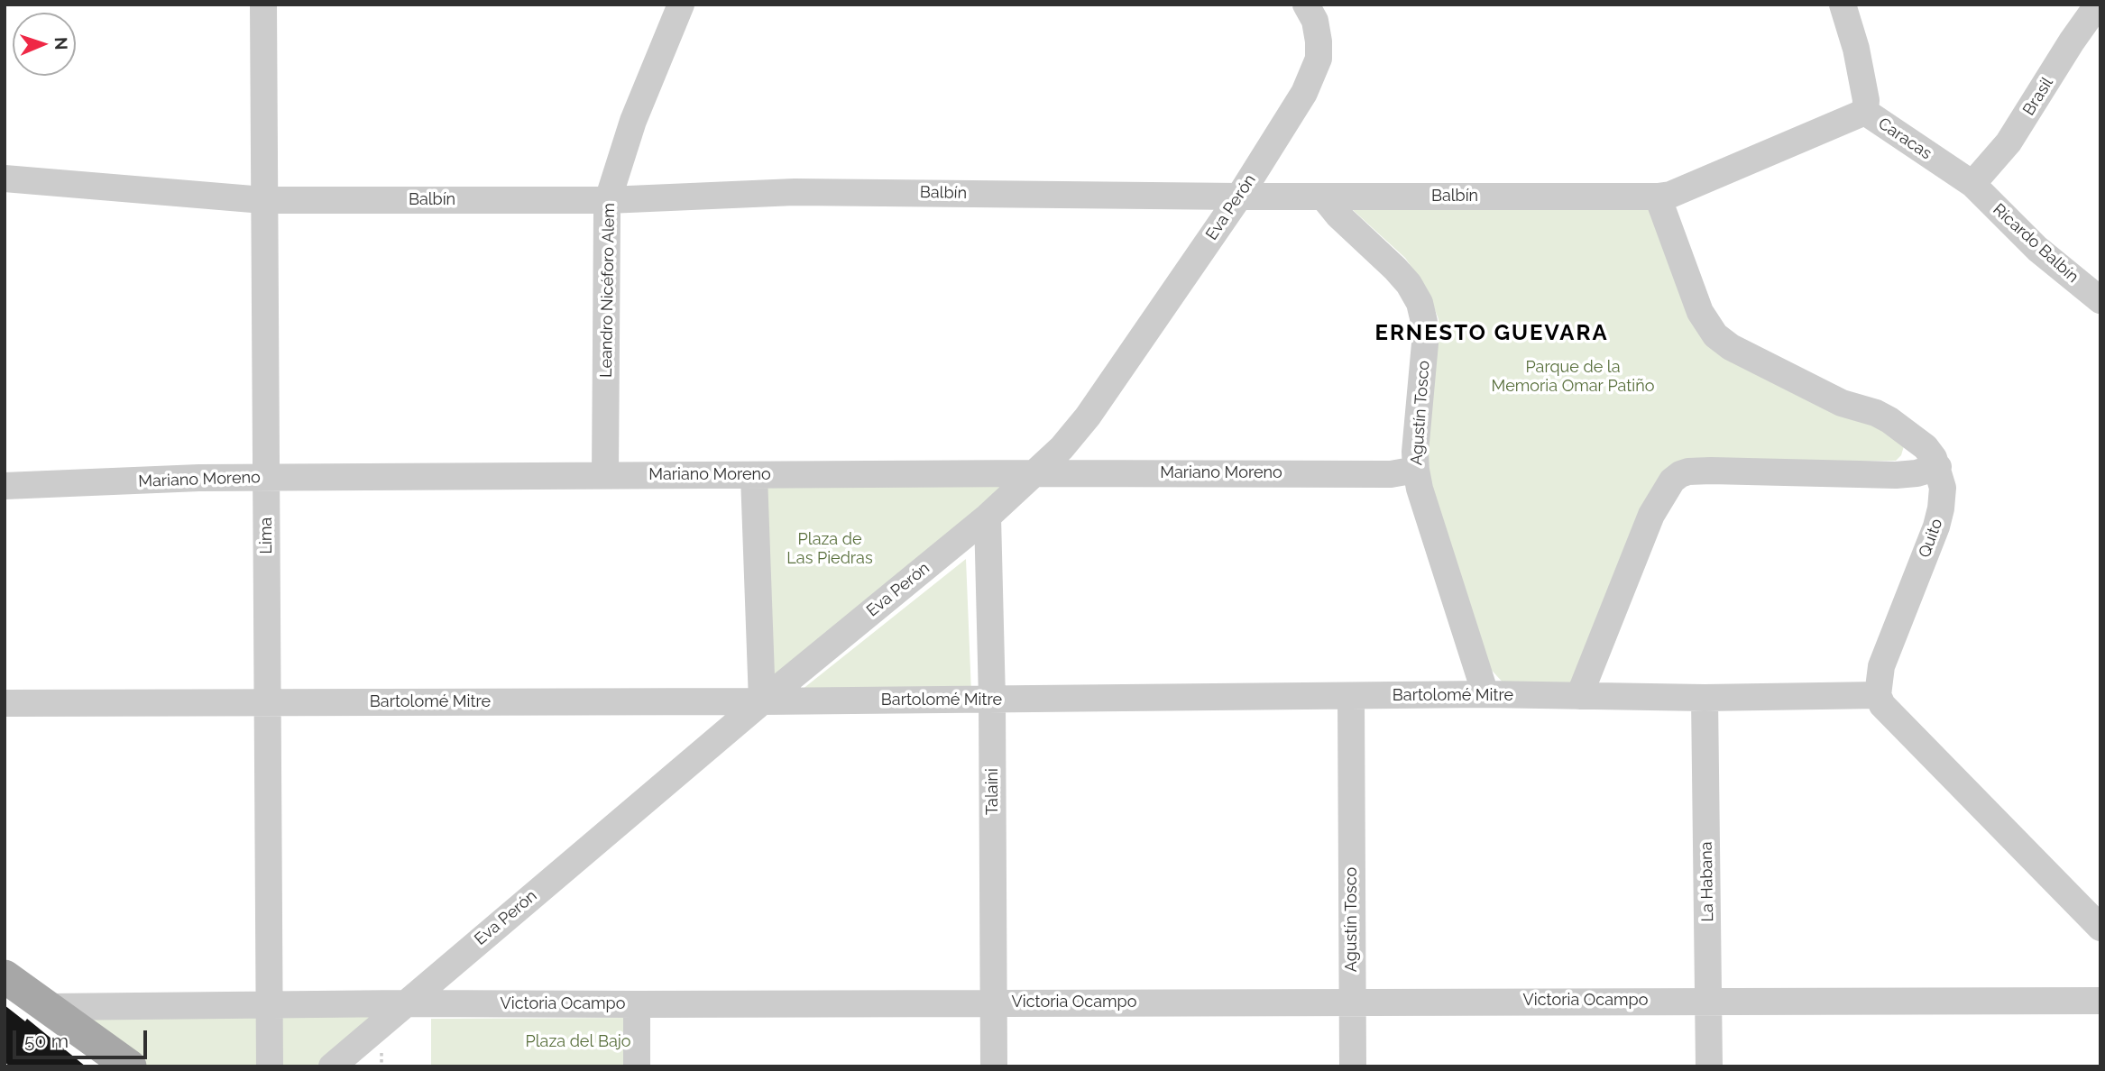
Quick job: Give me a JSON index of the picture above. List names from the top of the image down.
{
  "streets": {
    "street": [
      "Brasil",
      "Caracas",
      "Balbín",
      "Eva Perón",
      "Ricardo Balbín",
      "Leandro Nicéforo Alem",
      "Agustín Tosco",
      "Mariano Moreno",
      "Lima",
      "Quito",
      "Bartolomé Mitre",
      "Talaini",
      "La Habana",
      "Victoria Ocampo"
    ]
  },
  "crossings": [
    ["Brasil", "Caracas"],
    ["Brasil", "Ricardo Balbín"],
    ["Caracas", "Balbín"],
    ["Caracas", "Ricardo Balbín"],
    ["Balbín", "Eva Perón"],
    ["Balbín", "Leandro Nicéforo Alem"],
    ["Balbín", "Agustín Tosco"],
    ["Balbín", "Lima"],
    ["Balbín", "Quito"],
    ["Eva Perón", "Mariano Moreno"],
    ["Eva Perón", "Bartolomé Mitre"],
    ["Eva Perón", "Talaini"],
    ["Eva Perón", "Victoria Ocampo"],
    ["Leandro Nicéforo Alem", "Mariano Moreno"],
    ["Agustín Tosco", "Mariano Moreno"],
    ["Agustín Tosco", "Bartolomé Mitre"],
    ["Agustín Tosco", "Victoria Ocampo"],
    ["Mariano Moreno", "Lima"],
    ["Lima", "Bartolomé Mitre"],
    ["Lima", "Victoria Ocampo"],
    ["Quito", "Bartolomé Mitre"],
    ["Bartolomé Mitre", "Talaini"],
    ["Bartolomé Mitre", "La Habana"],
    ["Talaini", "Victoria Ocampo"],
    ["La Habana", "Victoria Ocampo"]
  ],
  "districts": ["ERNESTO GUEVARA"],
  "parks": ["Parque de la Memoria Omar Patiño", "Plaza de Las Piedras", "Plaza del Bajo"],
  "scale_bar": "50 m",
  "north": "right"
}
